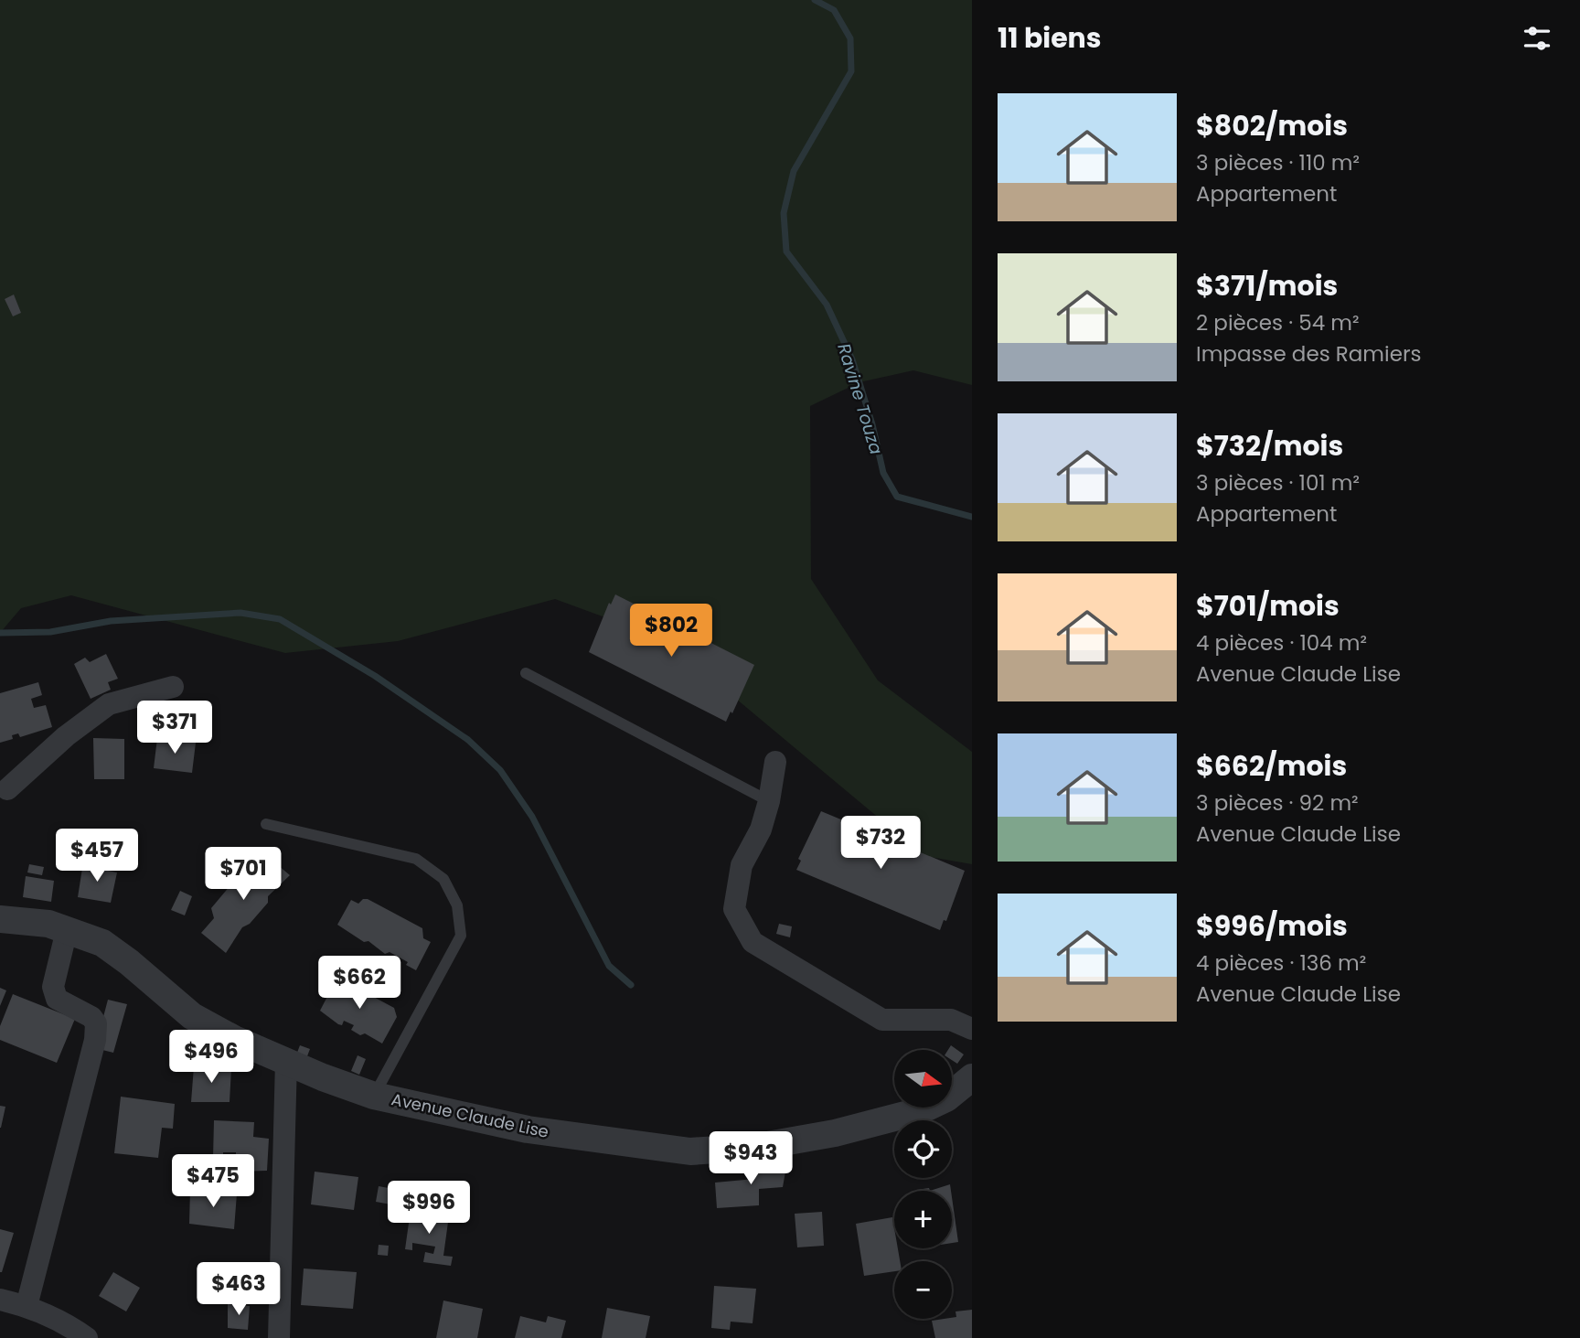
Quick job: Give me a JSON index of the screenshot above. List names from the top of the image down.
{
  "streets": {
    "street": ["Avenue Claude Lise"]
  },
  "water": ["Ravine Touza"],
  "north": "right",
  "page": {
    "heading": "11 biens",
    "list": [
      {
        "name": "$802/mois",
        "note": "3 pièces · 110 m² · Appartement"
      },
      {
        "name": "$371/mois",
        "note": "2 pièces · 54 m² · Impasse des Ramiers"
      },
      {
        "name": "$732/mois",
        "note": "3 pièces · 101 m² · Appartement"
      },
      {
        "name": "$701/mois",
        "note": "4 pièces · 104 m² · Avenue Claude Lise"
      },
      {
        "name": "$662/mois",
        "note": "3 pièces · 92 m² · Avenue Claude Lise"
      },
      {
        "name": "$996/mois",
        "note": "4 pièces · 136 m² · Avenue Claude Lise"
      }
    ],
    "price": [
      "$802",
      "$371",
      "$732",
      "$457",
      "$701",
      "$662",
      "$496",
      "$943",
      "$475",
      "$996",
      "$463"
    ],
    "map_buttons": ["+", "−"]
  }
}
